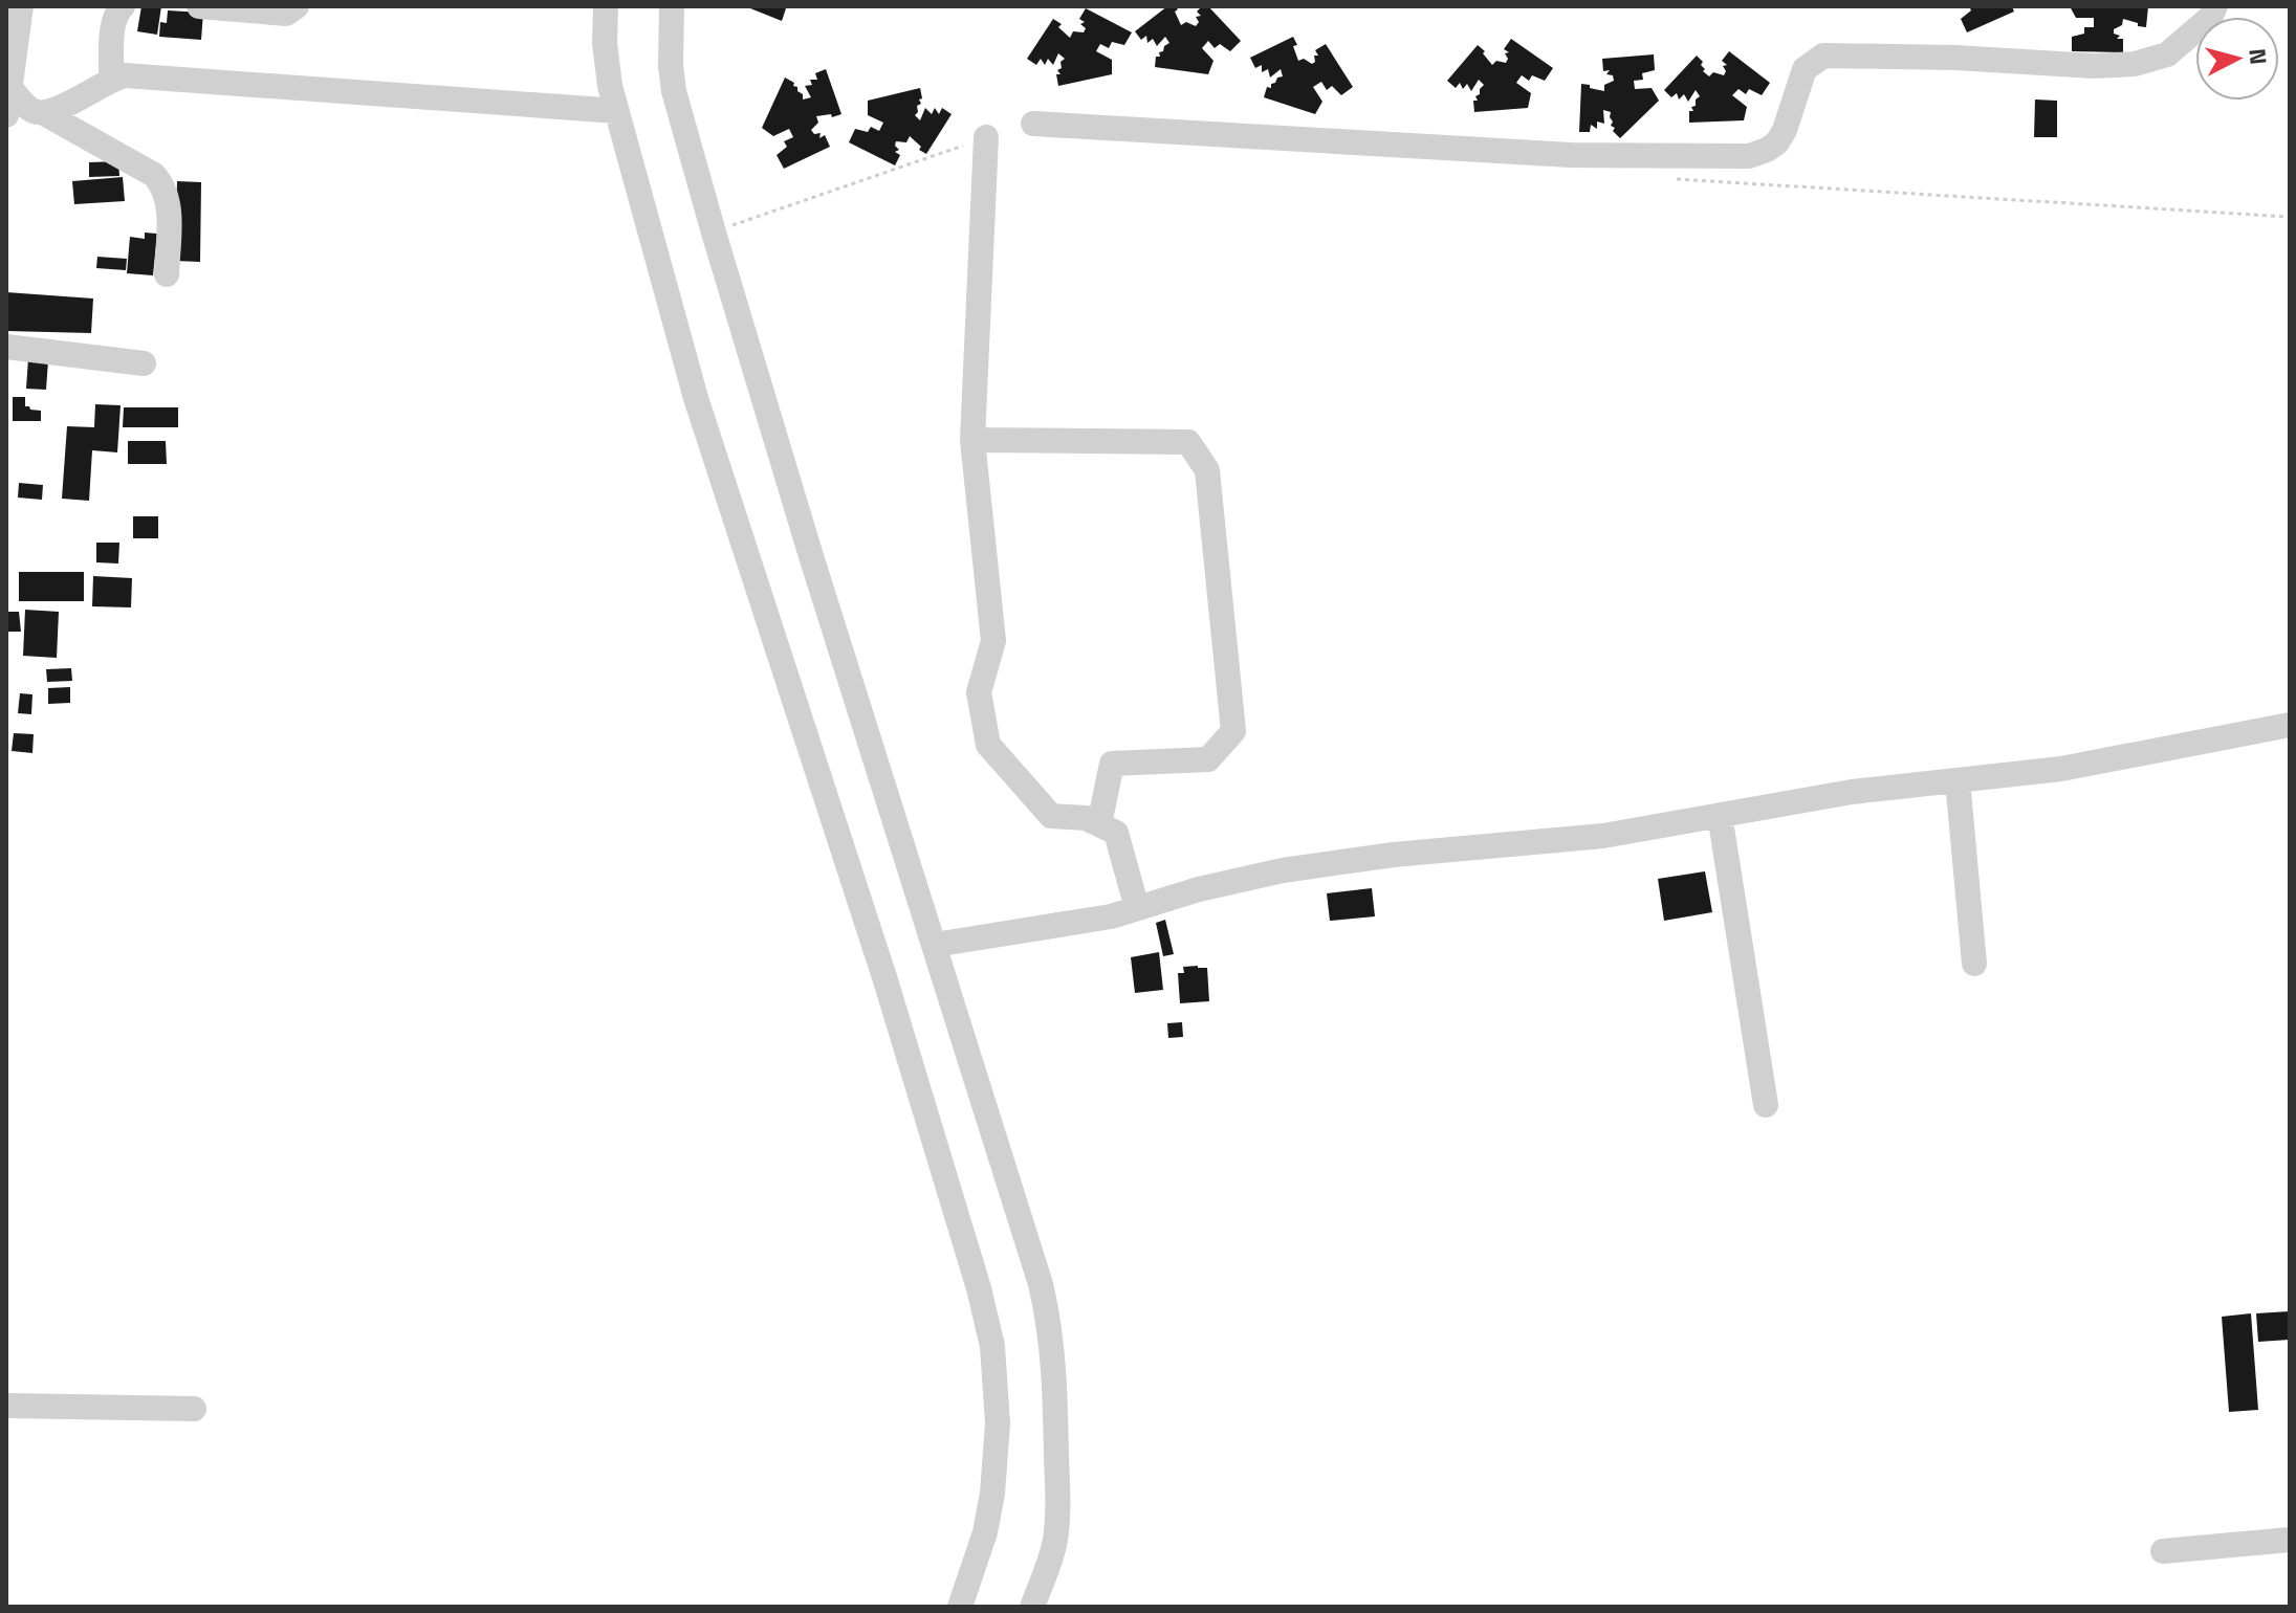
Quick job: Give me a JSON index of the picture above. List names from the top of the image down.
{
  "north": "right"
}
